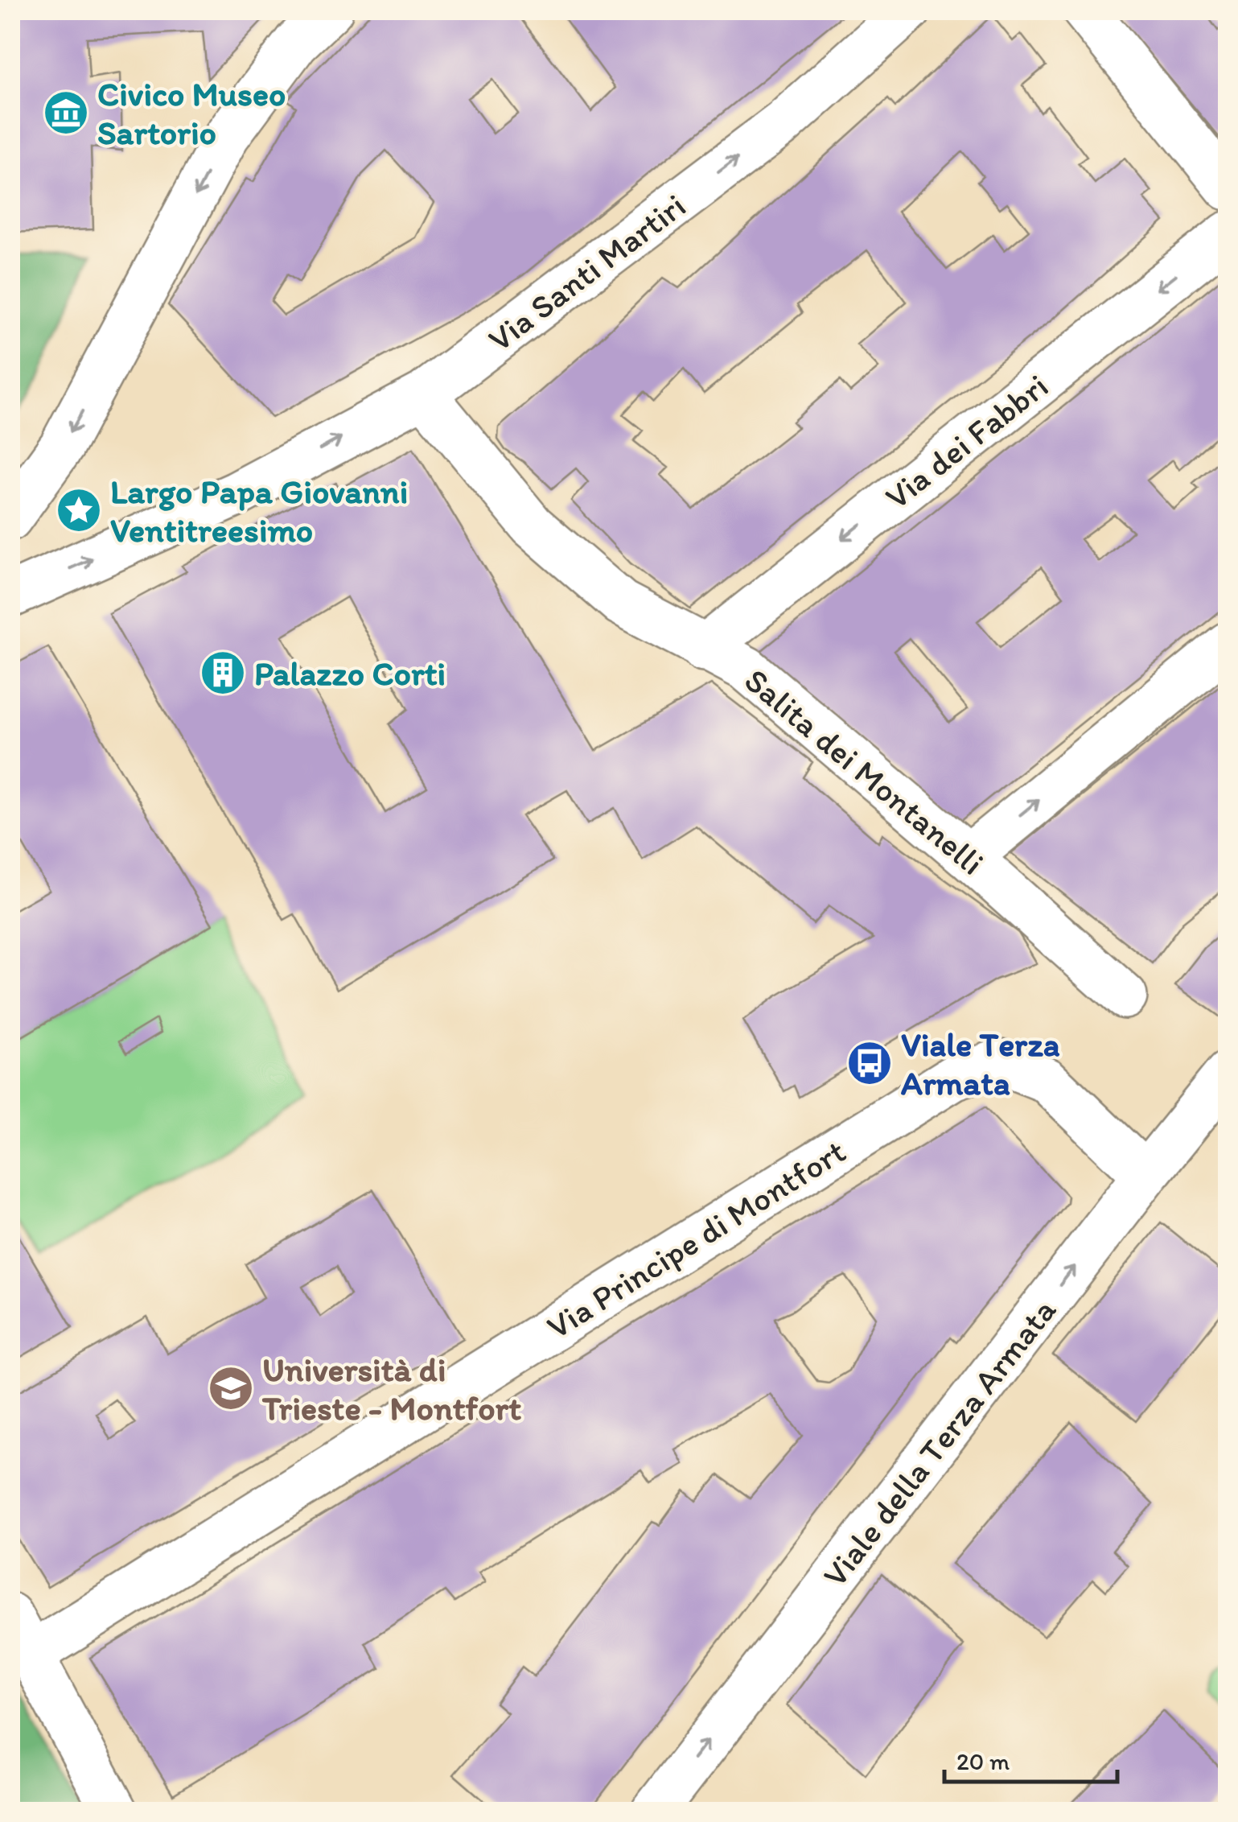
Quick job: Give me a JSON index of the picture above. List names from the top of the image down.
{
  "streets": {
    "street": [
      "Via Santi Martiri",
      "Via dei Fabbri",
      "Salita dei Montanelli",
      "Via Principe di Montfort",
      "Viale della Terza Armata"
    ]
  },
  "crossings": [
    ["Via Santi Martiri", "Salita dei Montanelli"],
    ["Via dei Fabbri", "Salita dei Montanelli"],
    ["Via Principe di Montfort", "Viale della Terza Armata"]
  ],
  "one_way": ["Viale della Terza Armata"],
  "places": {
    "museum": ["Civico Museo Sartorio"],
    "place": ["Largo Papa Giovanni Ventitreesimo"],
    "building": ["Palazzo Corti"],
    "bus stop": ["Viale Terza Armata"],
    "school or university": ["Università di Trieste - Montfort"]
  },
  "scale_bar": "20 m"
}
